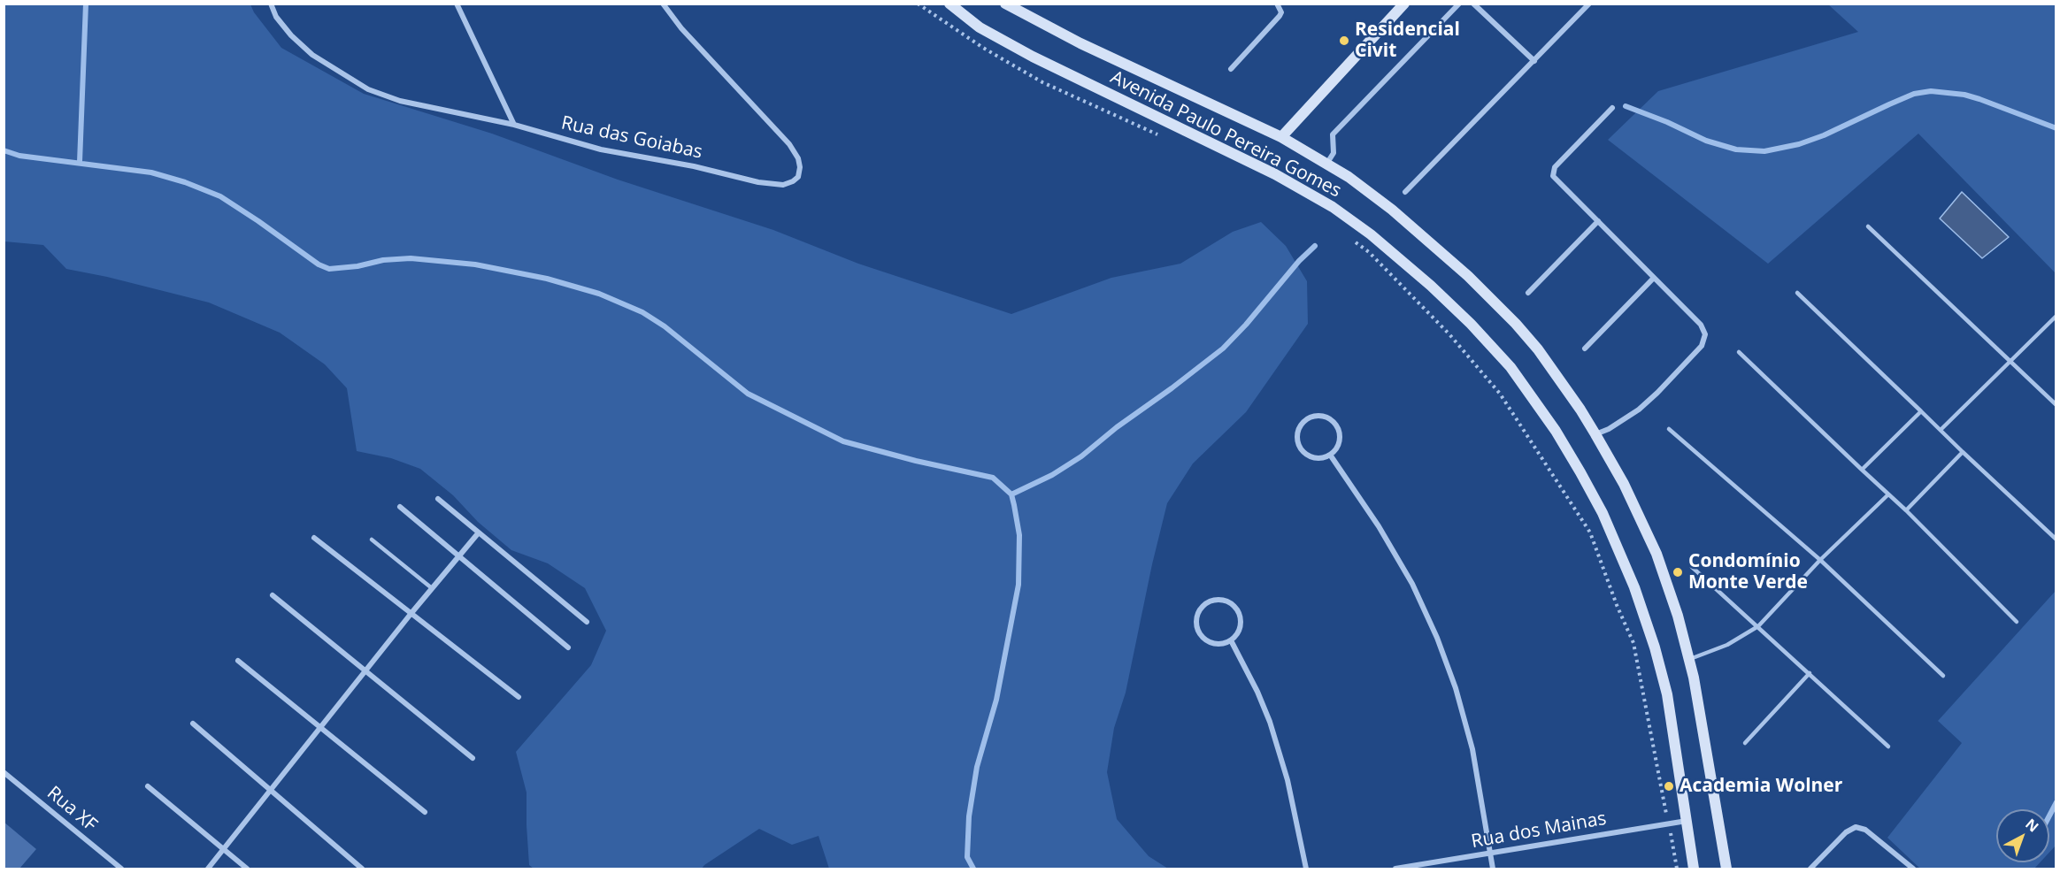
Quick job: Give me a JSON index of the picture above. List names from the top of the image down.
{
  "streets": {
    "main road": ["Avenida Paulo Pereira Gomes"],
    "street": ["Rua das Goiabas", "Rua XF", "Rua dos Mainas"]
  },
  "crossings": [
    ["Avenida Paulo Pereira Gomes", "Rua dos Mainas"]
  ],
  "places": ["Residencial Civit", "Condomínio Monte Verde", "Academia Wolner"],
  "north": "top right"
}
